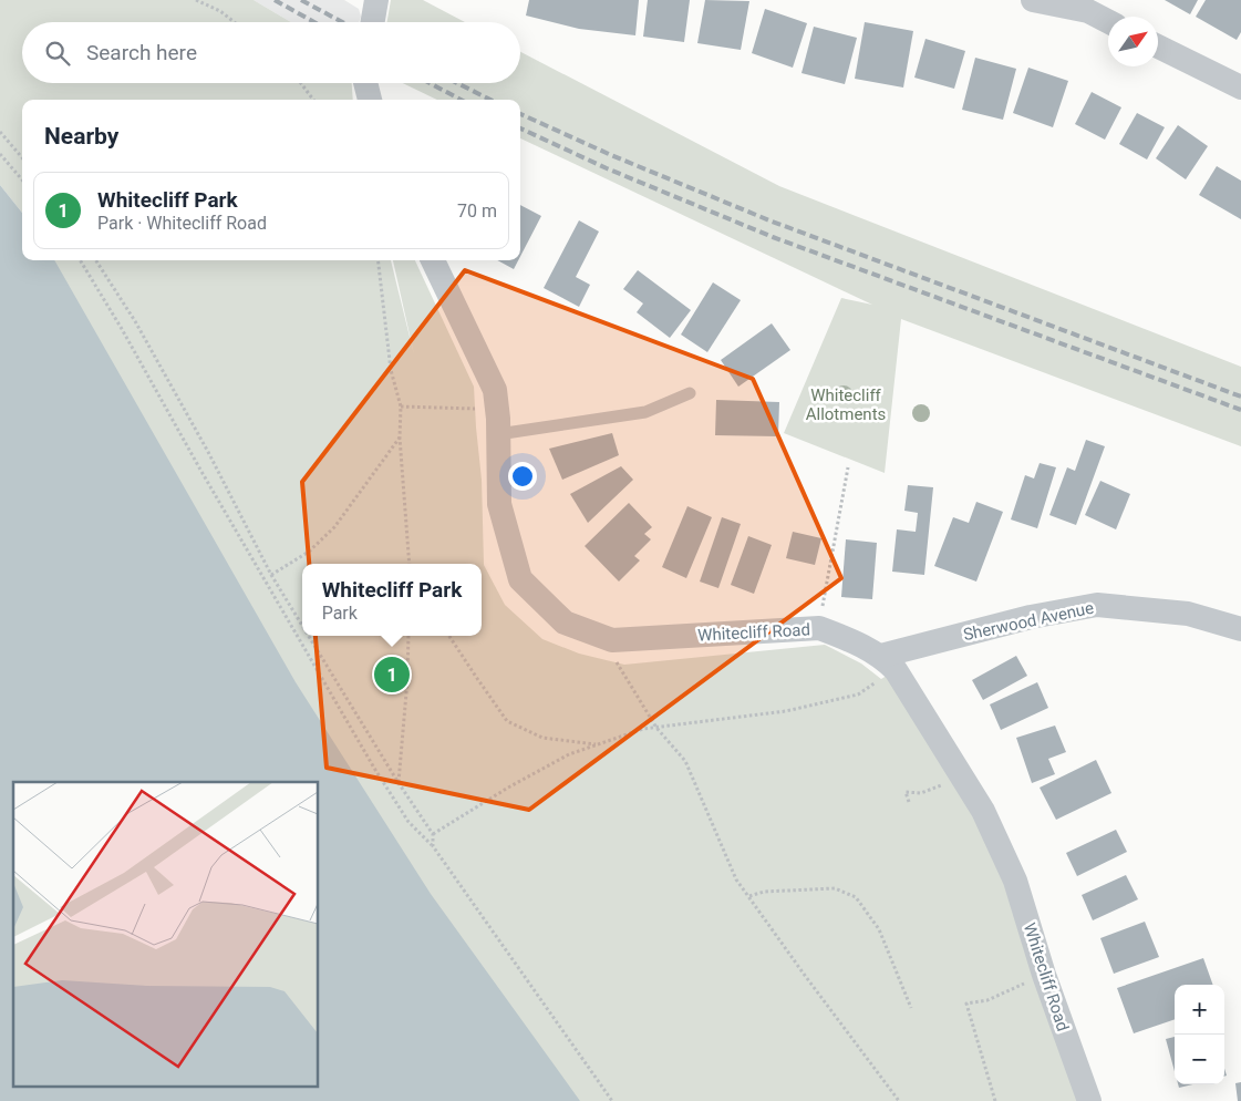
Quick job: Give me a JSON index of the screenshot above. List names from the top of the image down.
{
  "streets": {
    "street": ["Sherwood Avenue", "Whitecliff Road"]
  },
  "crossings": [
    ["Sherwood Avenue", "Whitecliff Road"]
  ],
  "parks": ["Whitecliff Allotments"],
  "north": "top right",
  "page": {
    "search": "Search here",
    "heading": "Nearby",
    "list": [
      {
        "mark": "1",
        "name": "Whitecliff Park",
        "note": "Park · Whitecliff Road",
        "value": "70 m"
      }
    ],
    "popup": ["Whitecliff Park", "Park"],
    "pins": "1",
    "map_buttons": ["+", "−"]
  }
}
